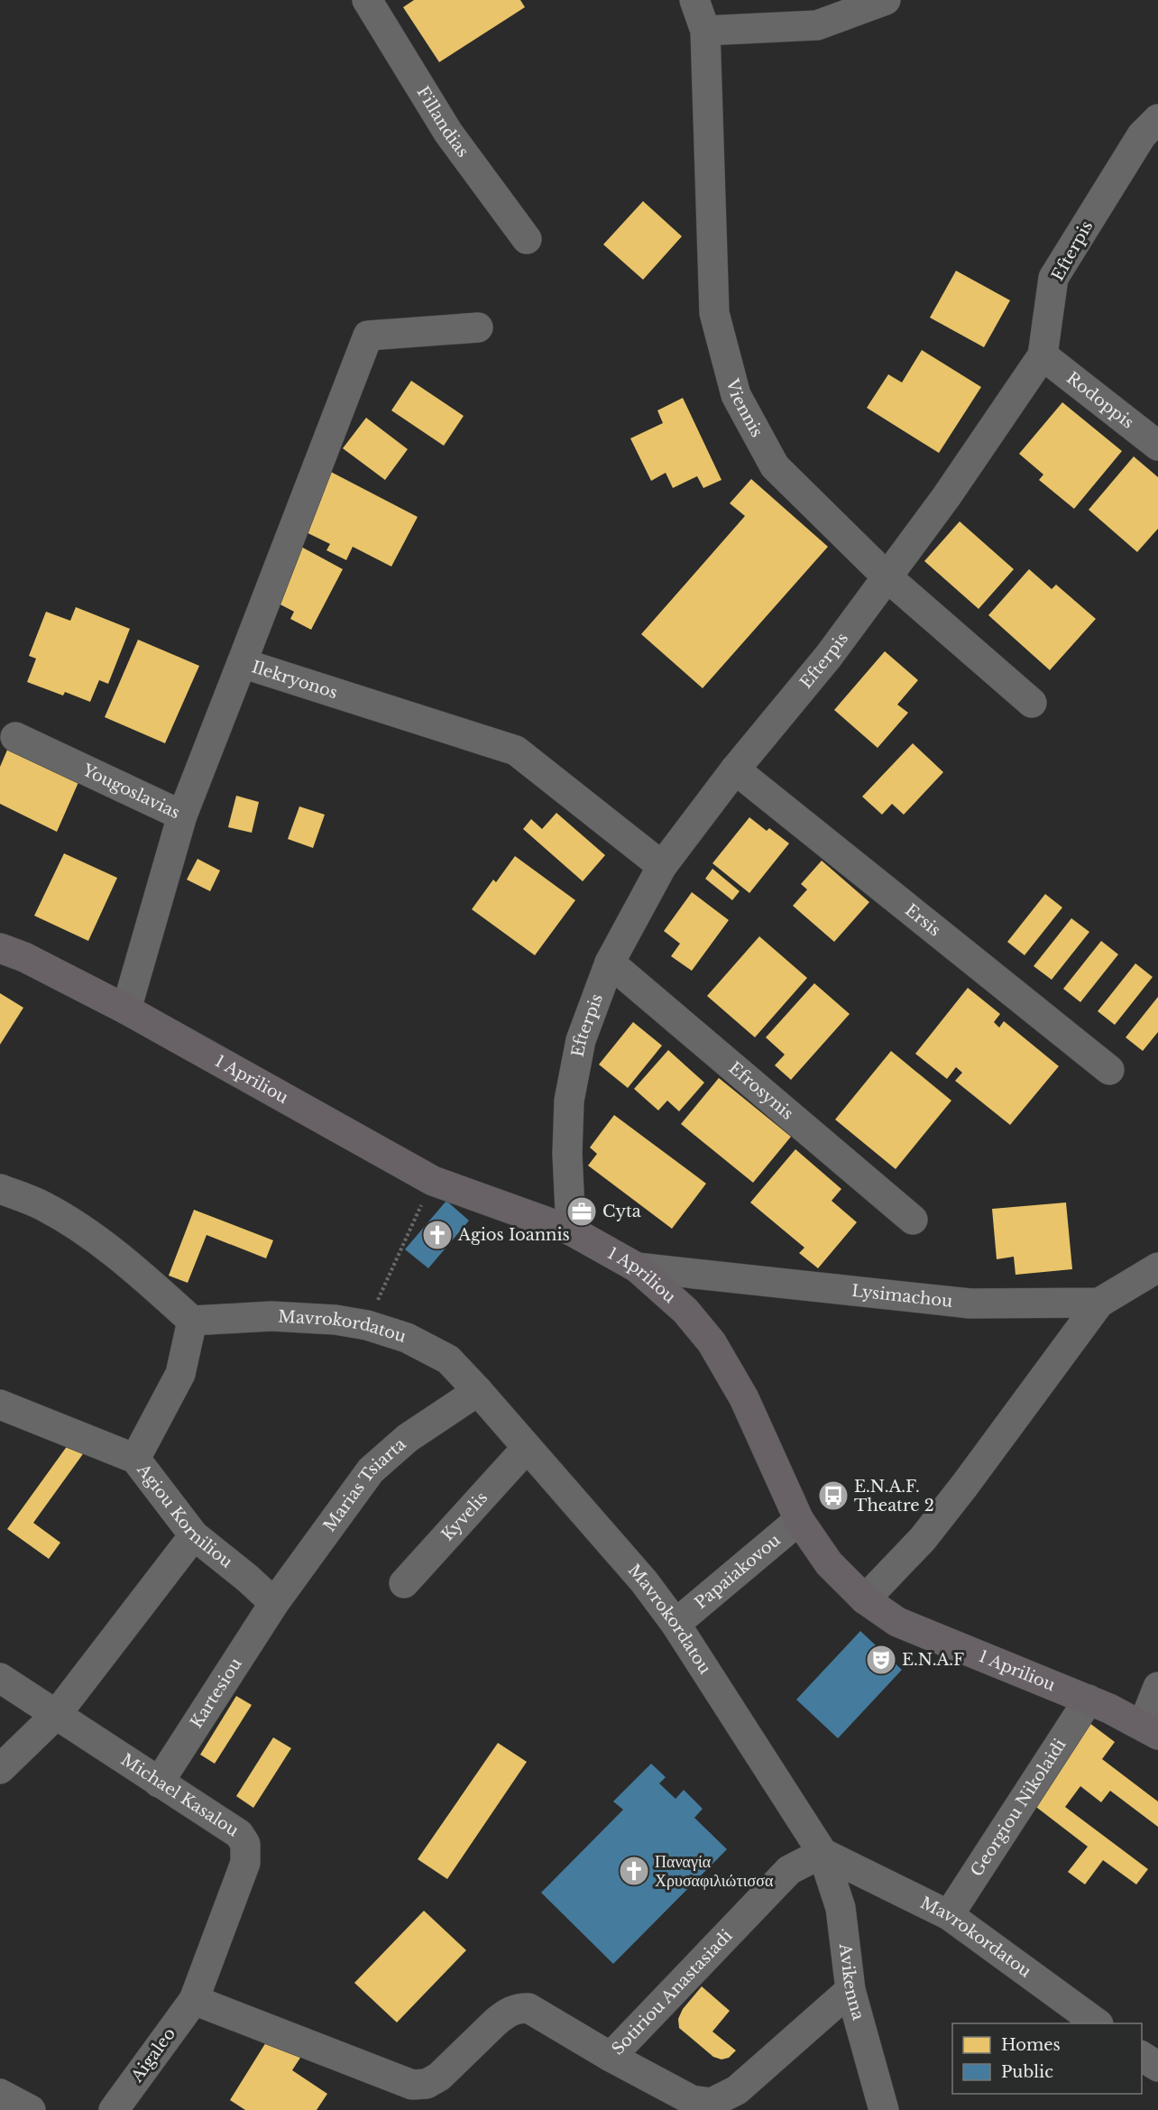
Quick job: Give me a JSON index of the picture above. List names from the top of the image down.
{
  "streets": {
    "main road": ["1 Apriliou"],
    "street": [
      "Fillandias",
      "Efterpis",
      "Rodoppis",
      "Viennis",
      "Ilekryonos",
      "Yougoslavias",
      "Ersis",
      "Efrosynis",
      "Lysimachou",
      "Mavrokordatou",
      "Marias Tsiarta",
      "Agiou Korniliou",
      "Kyvelis",
      "Papaiakovou",
      "Kartesiou",
      "Michael Kasalou",
      "Georgiou Nikolaidi",
      "Avikenna",
      "Sotiriou Anastasiadi",
      "Aigaleo"
    ]
  },
  "crossings": [
    ["Efterpis", "Rodoppis"],
    ["Efterpis", "Viennis"],
    ["Efterpis", "Ilekryonos"],
    ["Efterpis", "Ersis"],
    ["Efterpis", "1 Apriliou"],
    ["Efterpis", "Efrosynis"],
    ["Yougoslavias", "1 Apriliou"],
    ["1 Apriliou", "Lysimachou"],
    ["1 Apriliou", "Papaiakovou"],
    ["1 Apriliou", "Georgiou Nikolaidi"],
    ["Mavrokordatou", "Marias Tsiarta"],
    ["Mavrokordatou", "Kyvelis"],
    ["Mavrokordatou", "Papaiakovou"],
    ["Mavrokordatou", "Georgiou Nikolaidi"],
    ["Mavrokordatou", "Avikenna"],
    ["Mavrokordatou", "Sotiriou Anastasiadi"],
    ["Marias Tsiarta", "Agiou Korniliou"],
    ["Marias Tsiarta", "Kartesiou"],
    ["Agiou Korniliou", "Kartesiou"],
    ["Kartesiou", "Michael Kasalou"],
    ["Michael Kasalou", "Sotiriou Anastasiadi"],
    ["Michael Kasalou", "Aigaleo"],
    ["Avikenna", "Sotiriou Anastasiadi"],
    ["Sotiriou Anastasiadi", "Aigaleo"]
  ],
  "places": {
    "office": ["Cyta"],
    "church": ["Agios Ioannis", "Παναγία Χρυσαφιλιώτισσα"],
    "bus stop": ["E.N.A.F. Theatre 2"],
    "theatre": ["E.N.A.F"]
  },
  "legend": ["Homes", "Public"]
}
